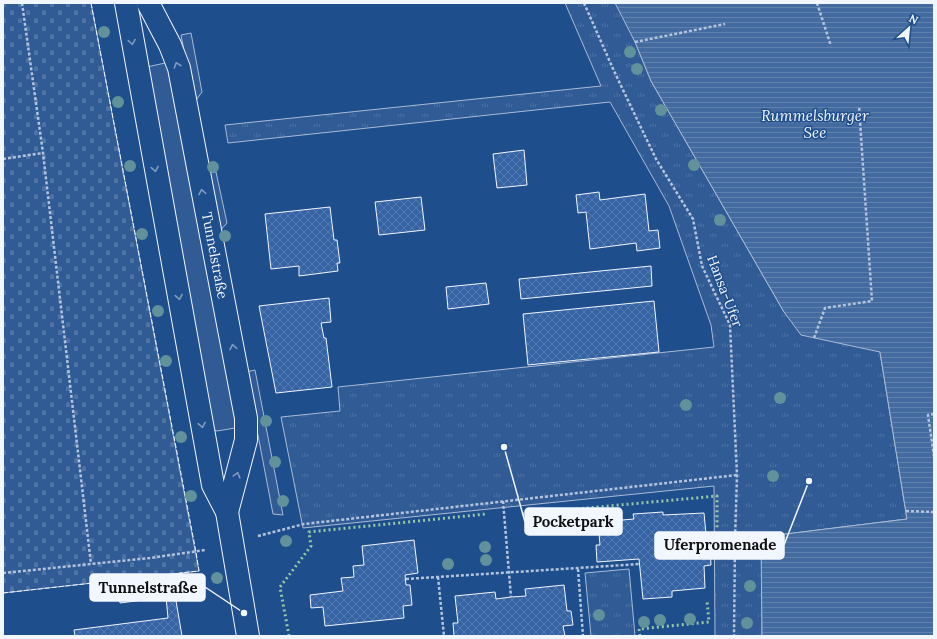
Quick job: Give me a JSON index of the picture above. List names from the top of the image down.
{
  "streets": {
    "street": ["Tunnelstraße"],
    "path": ["Hansa-Ufer"]
  },
  "water": ["Rummelsburger See"],
  "places": ["Pocketpark", "Uferpromenade", "Tunnelstraße"],
  "north": "top right"
}
